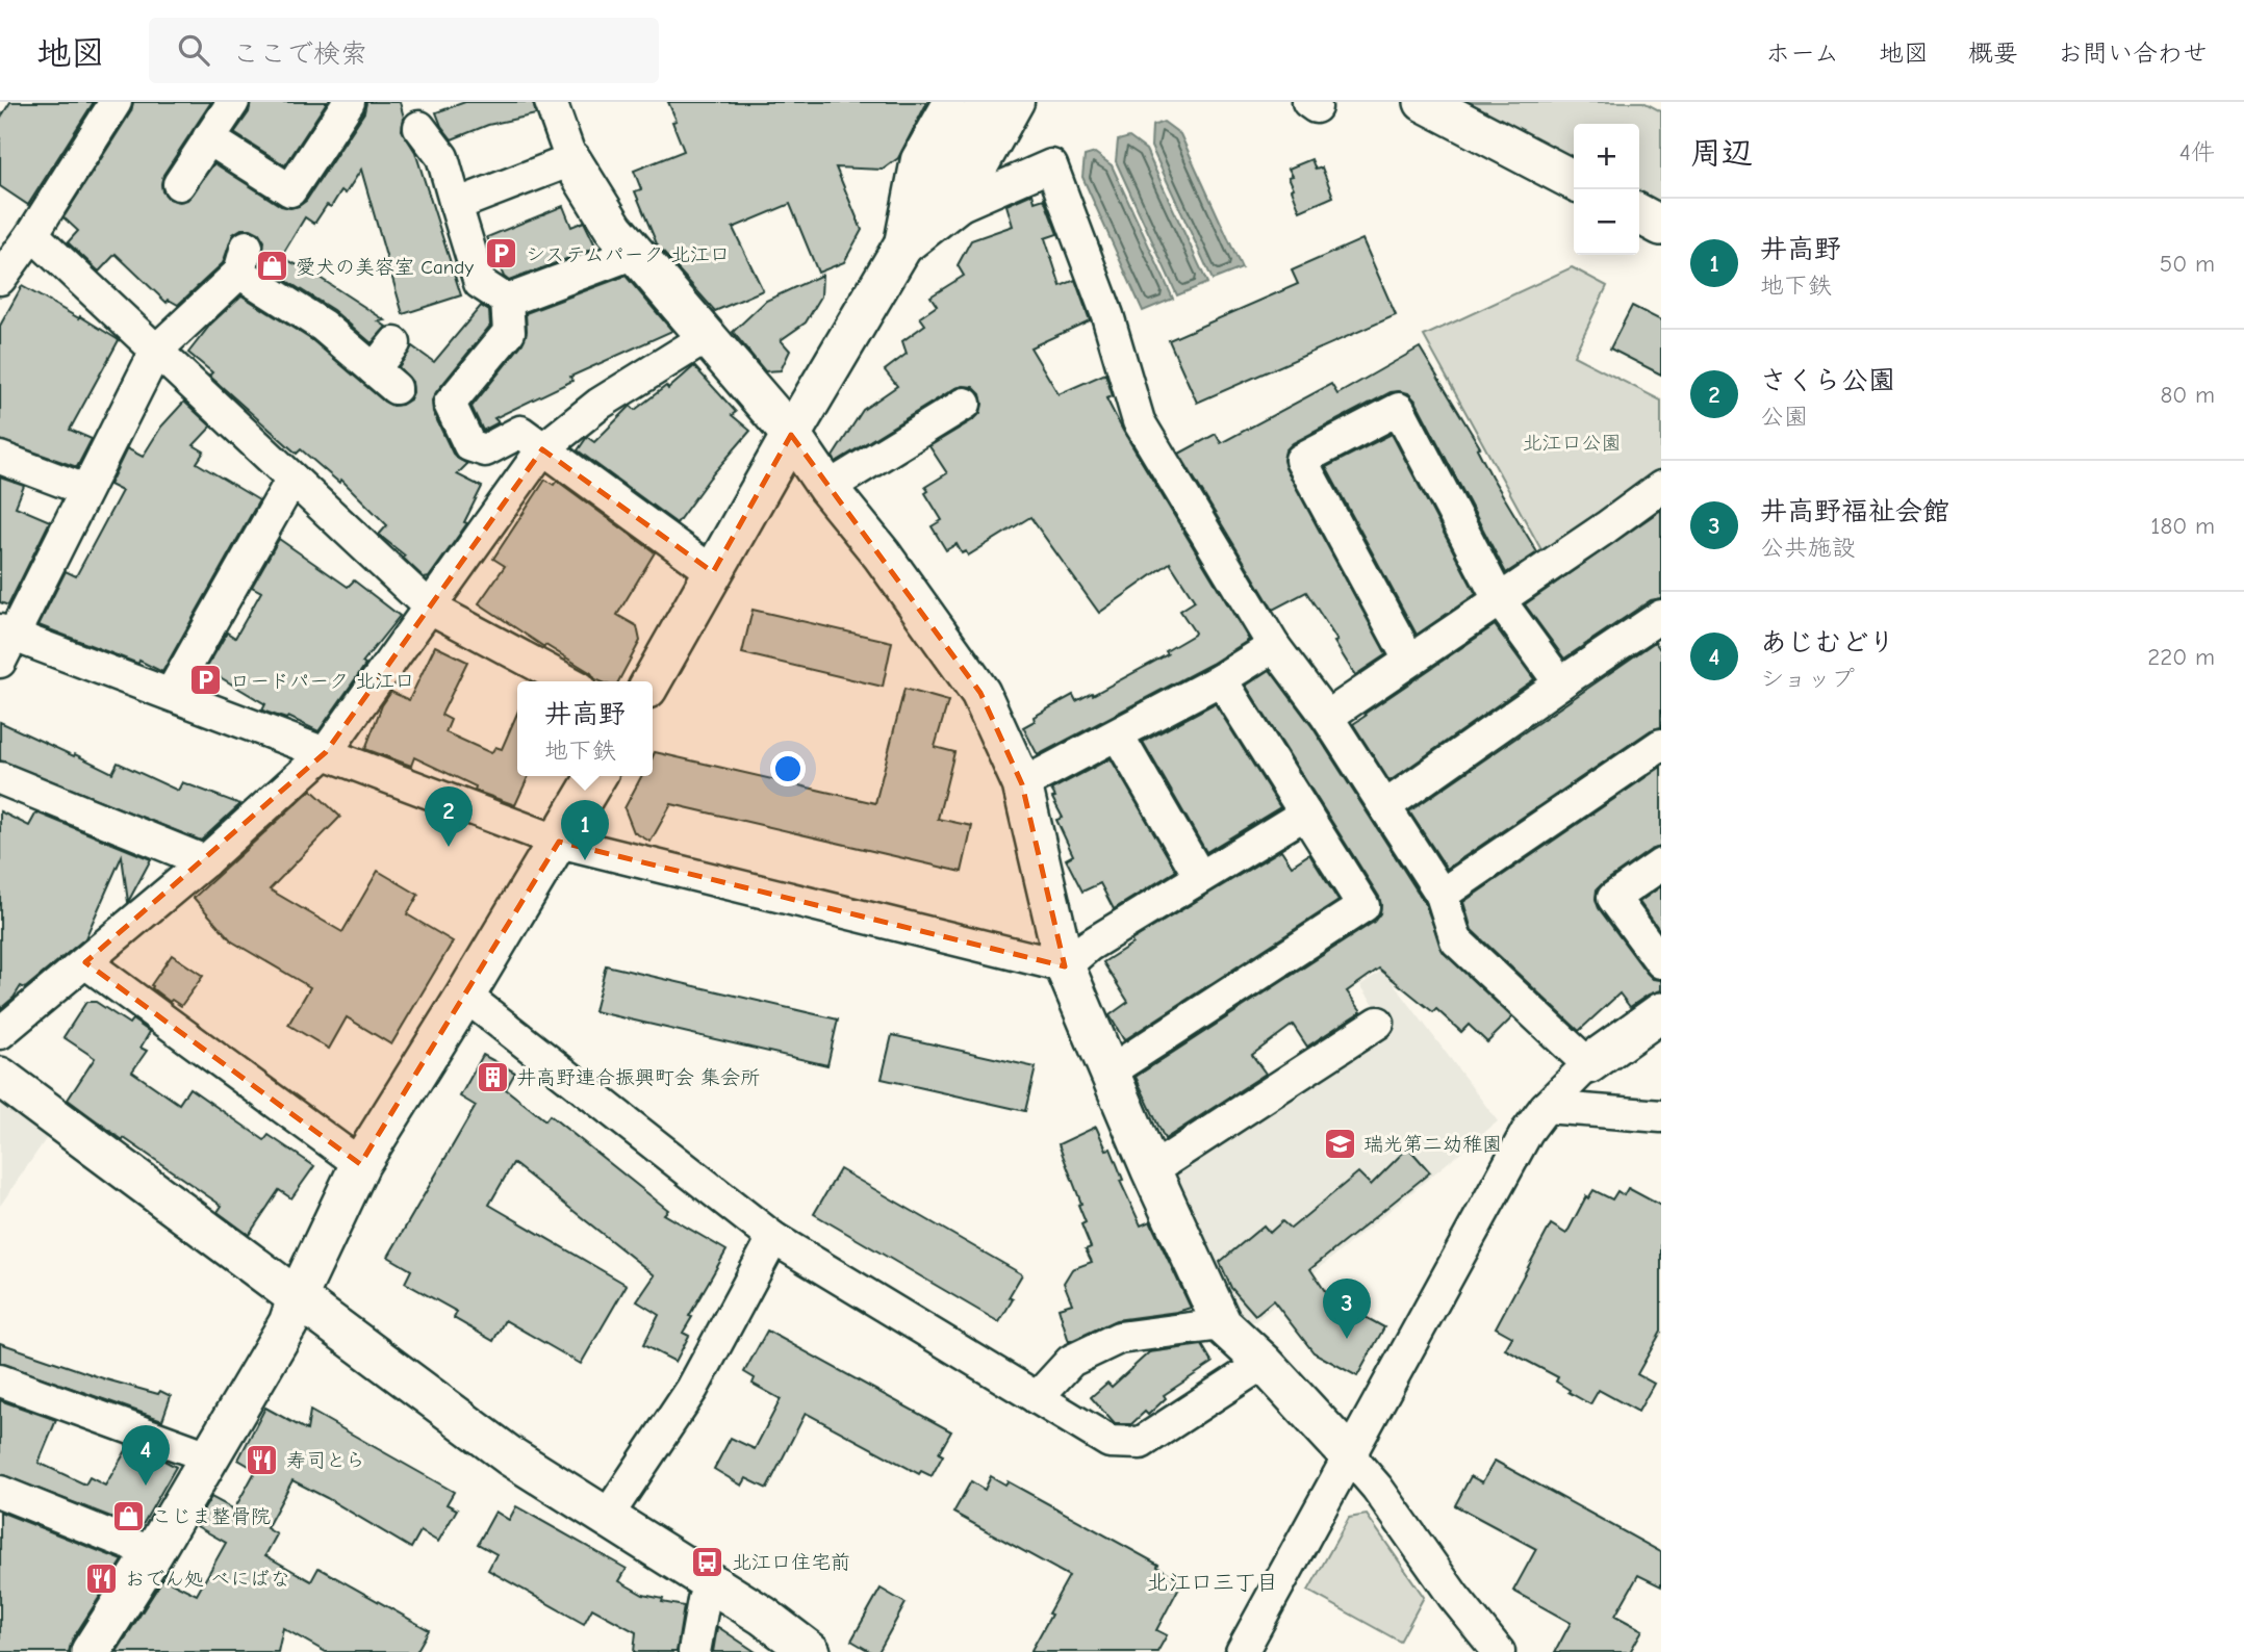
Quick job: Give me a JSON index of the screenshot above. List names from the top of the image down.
{
  "districts": ["北江口三丁目"],
  "parks": ["北江口公園"],
  "places": {
    "parking": ["システムパーク 北江口", "ロードパーク 北江口"],
    "shop": ["愛犬の美容室 Candy", "こじま整骨院"],
    "building": ["井高野連合振興町会 集会所"],
    "school or university": ["瑞光第二幼稚園"],
    "restaurant": ["寿司とら", "おでん処 べにばな"],
    "bus stop": ["北江口住宅前"]
  },
  "page": {
    "header": "地図",
    "search": "ここで検索",
    "nav": [
      "ホーム",
      "地図",
      "概要",
      "お問い合わせ"
    ],
    "heading": ["周辺", "4件"],
    "map_buttons": ["+", "−"],
    "list": [
      {
        "mark": "1",
        "name": "井高野",
        "note": "地下鉄",
        "value": "50 m"
      },
      {
        "mark": "2",
        "name": "さくら公園",
        "note": "公園",
        "value": "80 m"
      },
      {
        "mark": "3",
        "name": "井高野福祉会館",
        "note": "公共施設",
        "value": "180 m"
      },
      {
        "mark": "4",
        "name": "あじむどり",
        "note": "ショップ",
        "value": "220 m"
      }
    ],
    "popup": ["井高野", "地下鉄"],
    "pins": [
      "2",
      "1",
      "3",
      "4"
    ]
  }
}
